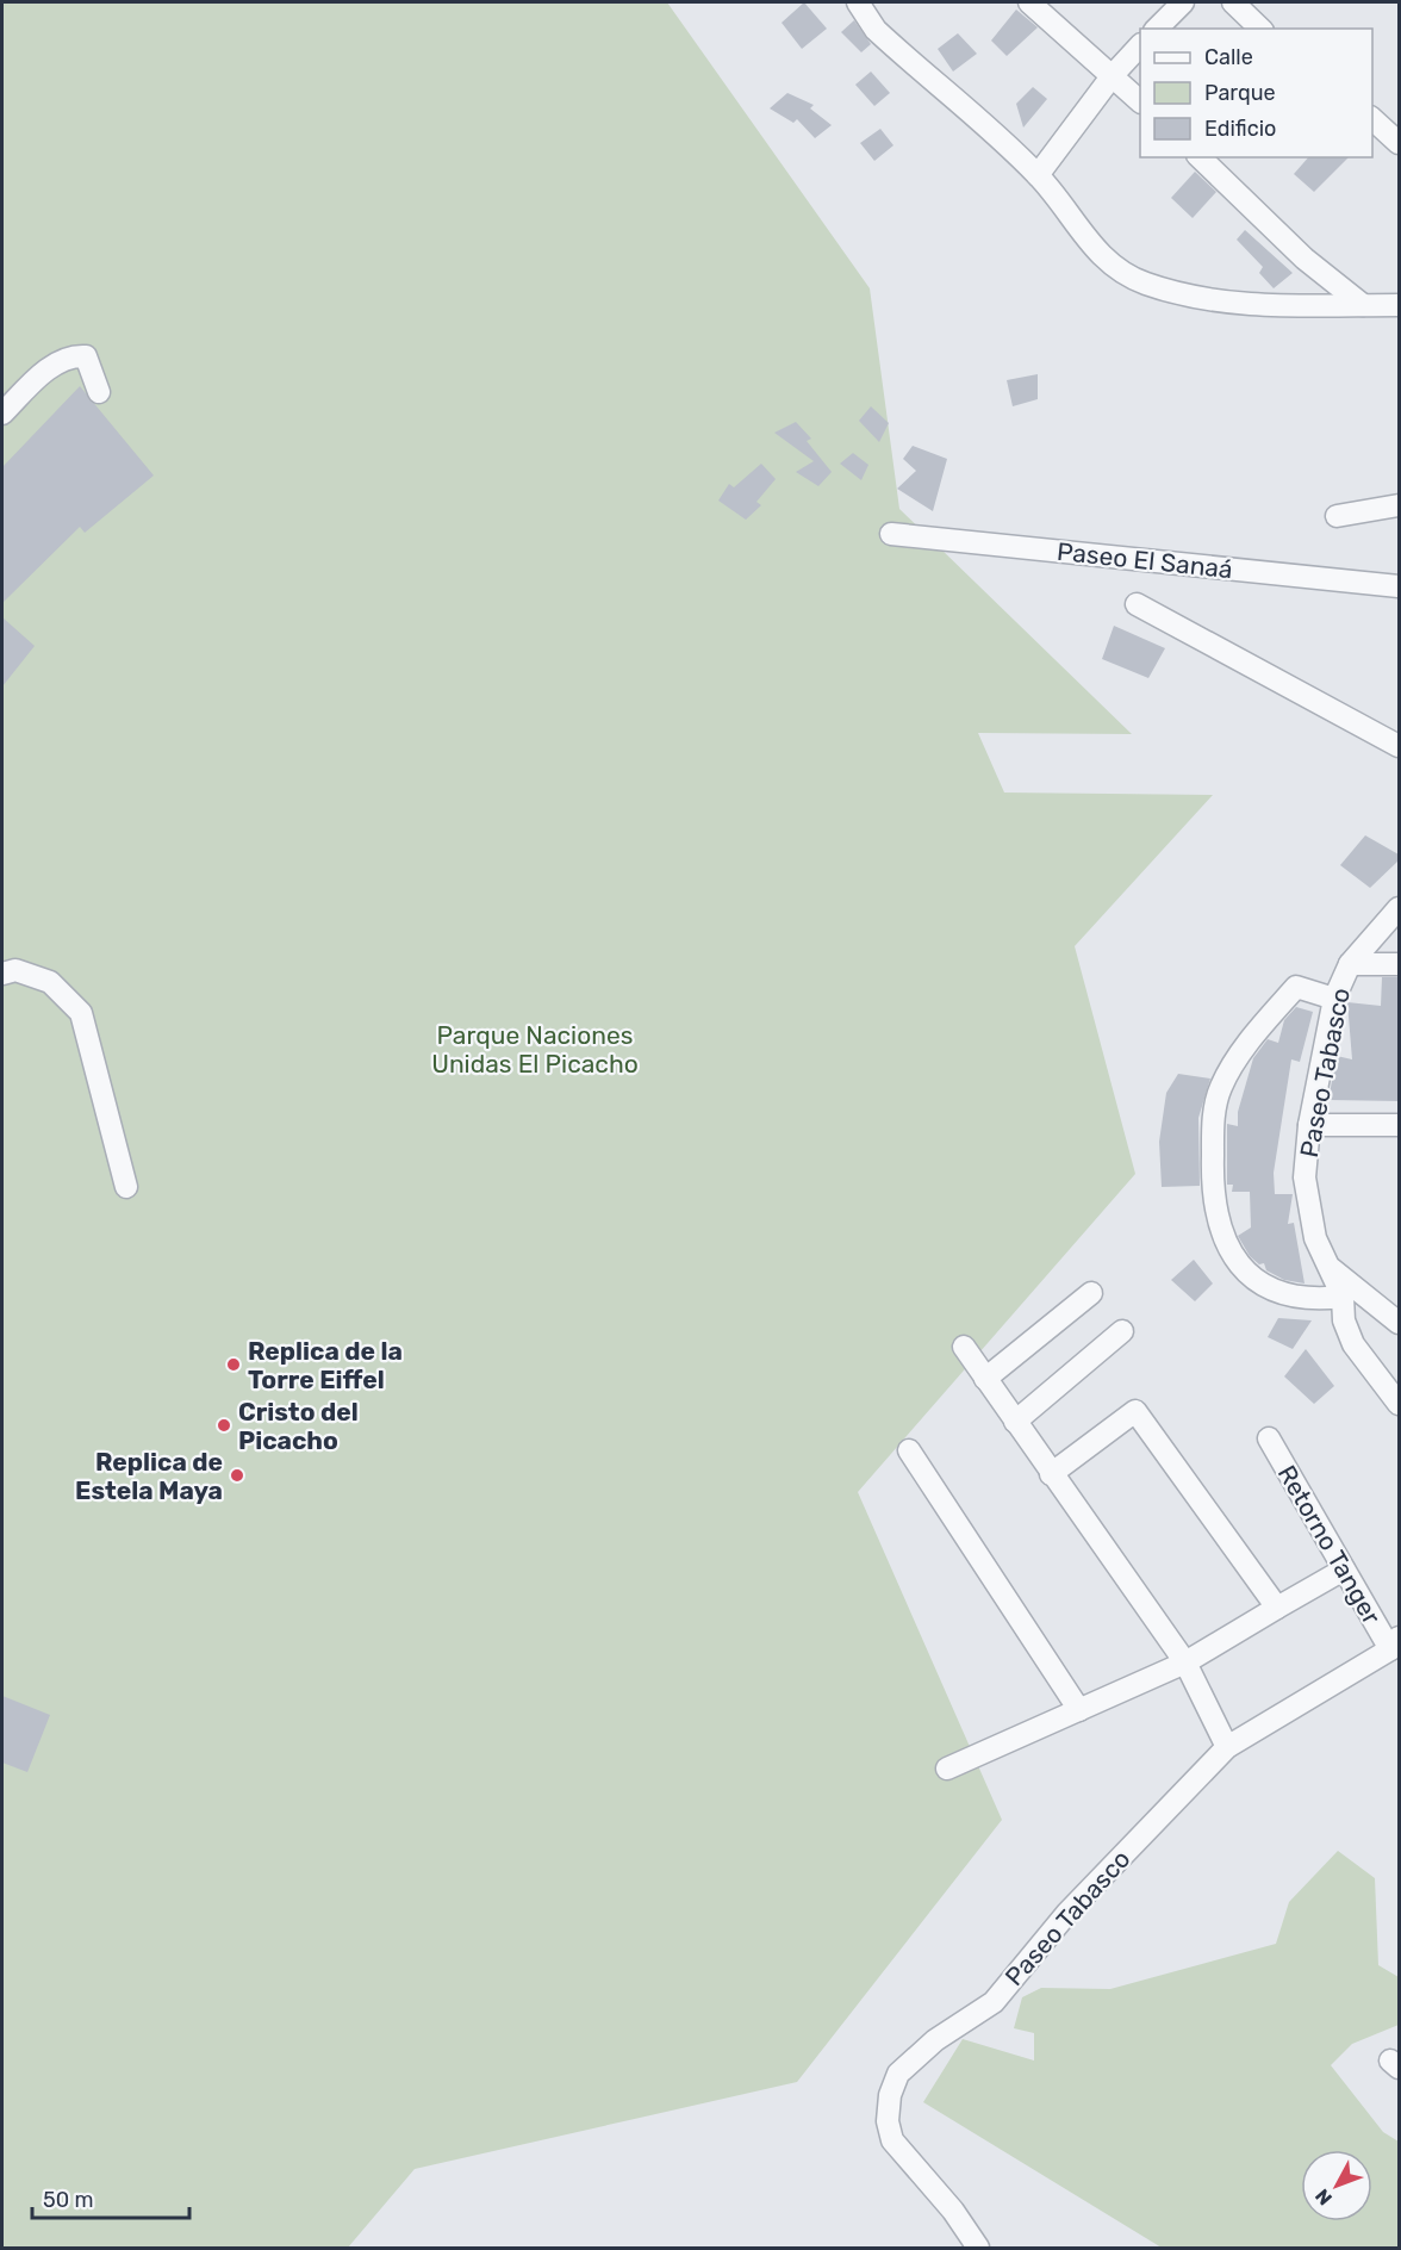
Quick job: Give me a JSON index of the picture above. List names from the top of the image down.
{
  "streets": {
    "street": ["Paseo El Sanaá", "Paseo Tabasco", "Retorno Tanger"]
  },
  "crossings": [
    ["Paseo Tabasco", "Retorno Tanger"]
  ],
  "parks": ["Parque Naciones Unidas El Picacho"],
  "places": ["Replica de la Torre Eiffel", "Cristo del Picacho", "Replica de Estela Maya"],
  "legend": ["Calle", "Parque", "Edificio"],
  "scale_bar": "50 m",
  "north": "bottom left"
}
